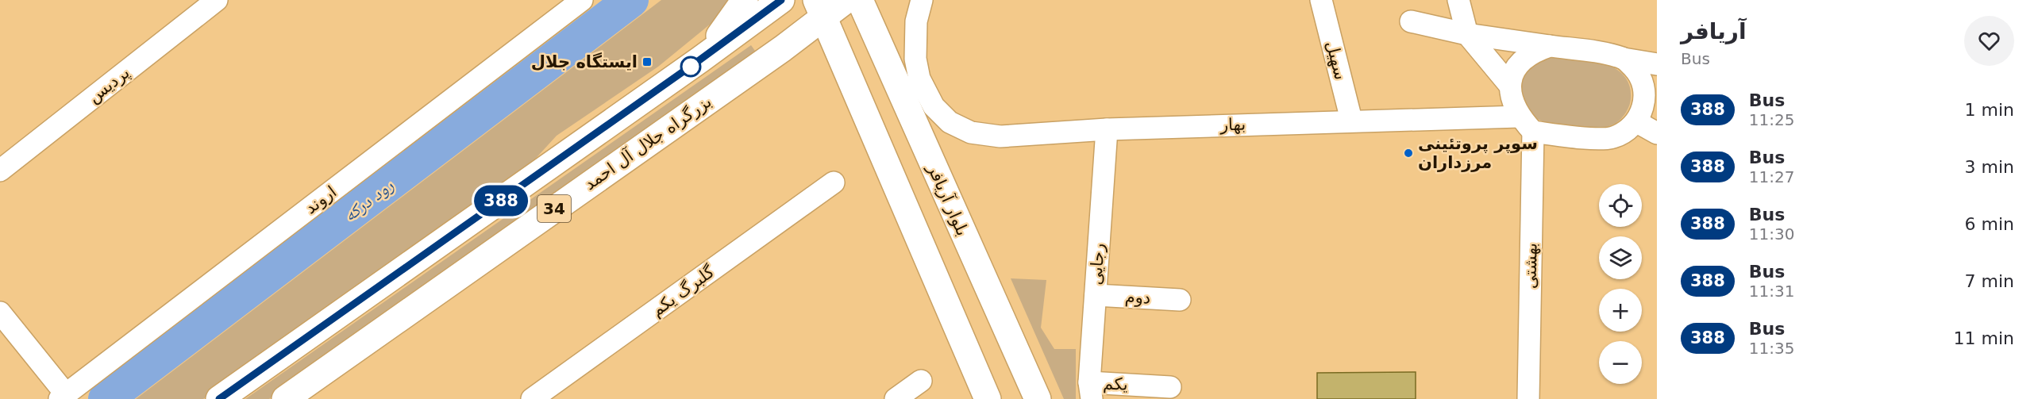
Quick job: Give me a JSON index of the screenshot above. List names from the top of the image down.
{
  "streets": {
    "main road": ["بزرگراه جلال آل احمد", "بلوار آریافر", "34"],
    "street": [
      "سهیل",
      "پردیس",
      "بهار",
      "اروند",
      "رجایی",
      "بهشتی",
      "گلبرگ یکم",
      "دوم",
      "یکم"
    ]
  },
  "crossings": [
    ["سهیل", "بهار"],
    ["بهار", "رجایی"],
    ["بهار", "بهشتی"],
    ["رجایی", "دوم"],
    ["رجایی", "یکم"]
  ],
  "water": ["رود درکه"],
  "places": {
    "transit": ["ایستگاه جلال"],
    "other": ["سوپر پروتئینی مرزداران"]
  },
  "lines": ["bus line 388"],
  "page": {
    "on_map": "388",
    "heading": ["آریافر", "Bus"],
    "list": [
      {
        "mark": "388",
        "name": "Bus",
        "note": "11:25",
        "value": "1 min"
      },
      {
        "mark": "388",
        "name": "Bus",
        "note": "11:27",
        "value": "3 min"
      },
      {
        "mark": "388",
        "name": "Bus",
        "note": "11:30",
        "value": "6 min"
      },
      {
        "mark": "388",
        "name": "Bus",
        "note": "11:31",
        "value": "7 min"
      },
      {
        "mark": "388",
        "name": "Bus",
        "note": "11:35",
        "value": "11 min"
      }
    ],
    "map_buttons": ["+", "−"]
  }
}
